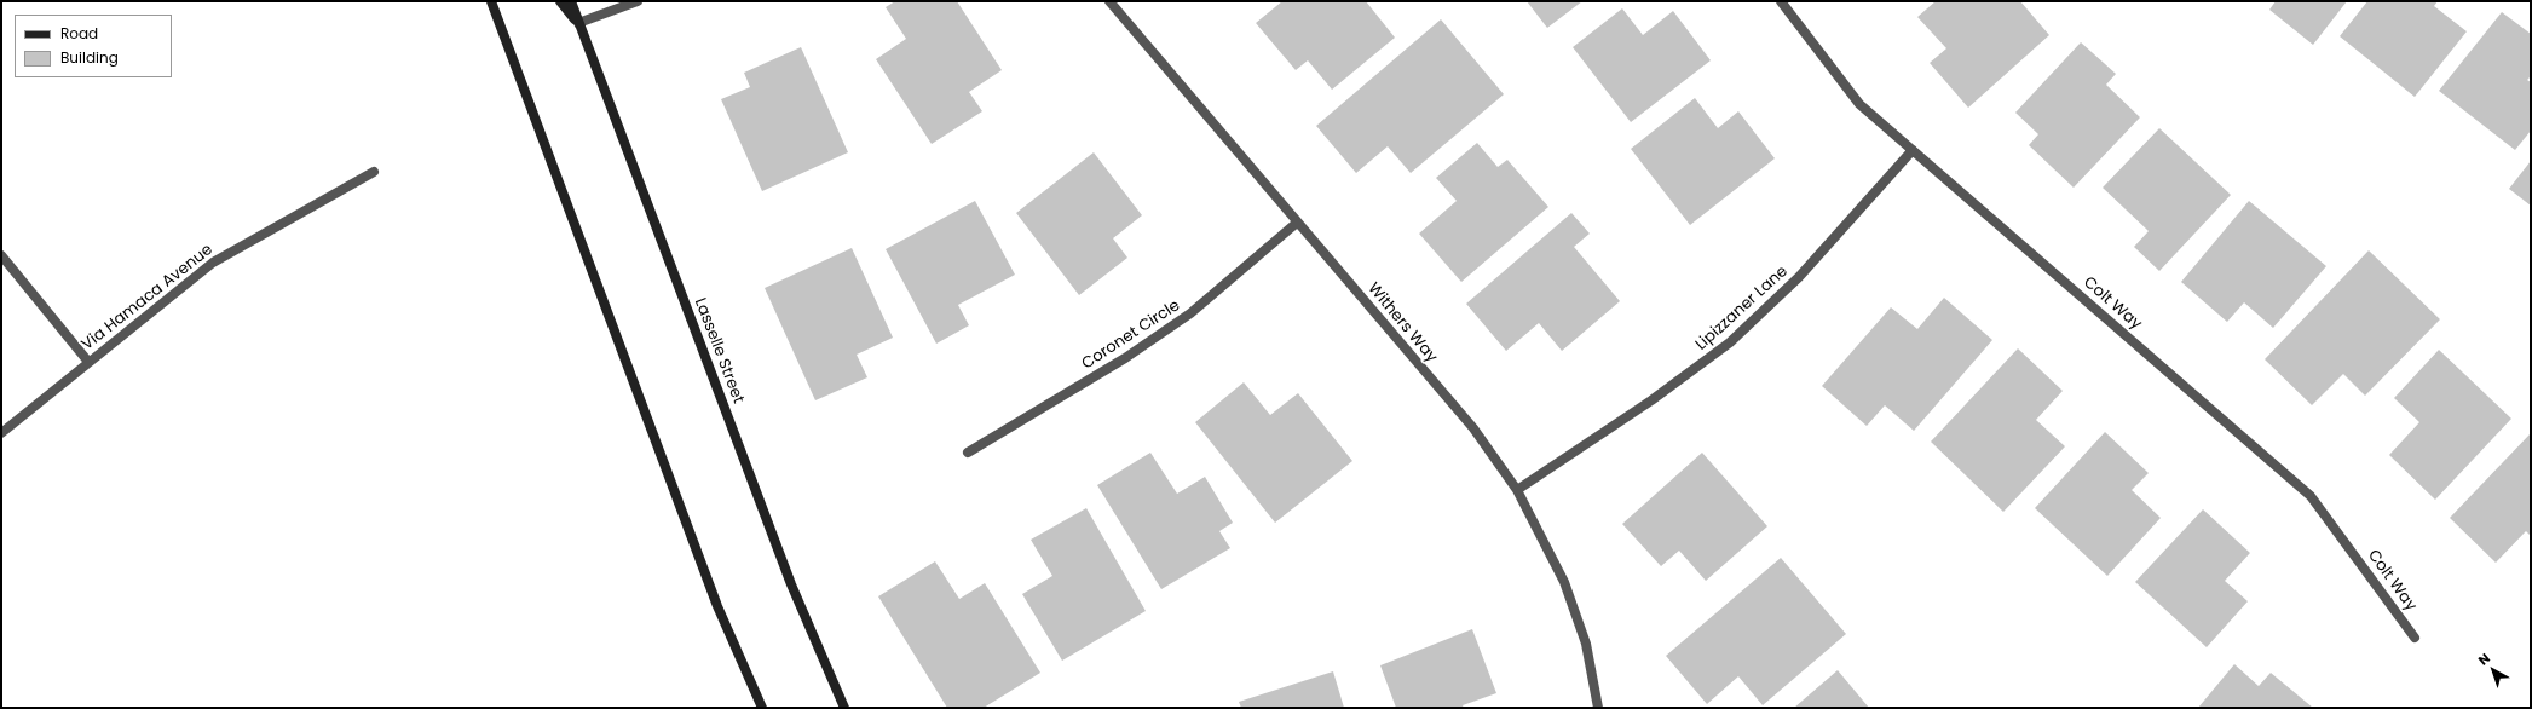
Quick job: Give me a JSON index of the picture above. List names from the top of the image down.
{
  "streets": {
    "main road": ["Lasselle Street"],
    "street": [
      "Via Hamaca Avenue",
      "Colt Way",
      "Lipizzaner Lane",
      "Withers Way",
      "Coronet Circle"
    ]
  },
  "crossings": [
    ["Colt Way", "Lipizzaner Lane"],
    ["Lipizzaner Lane", "Withers Way"],
    ["Withers Way", "Coronet Circle"]
  ],
  "legend": ["Road", "Building"],
  "north": "top left"
}
